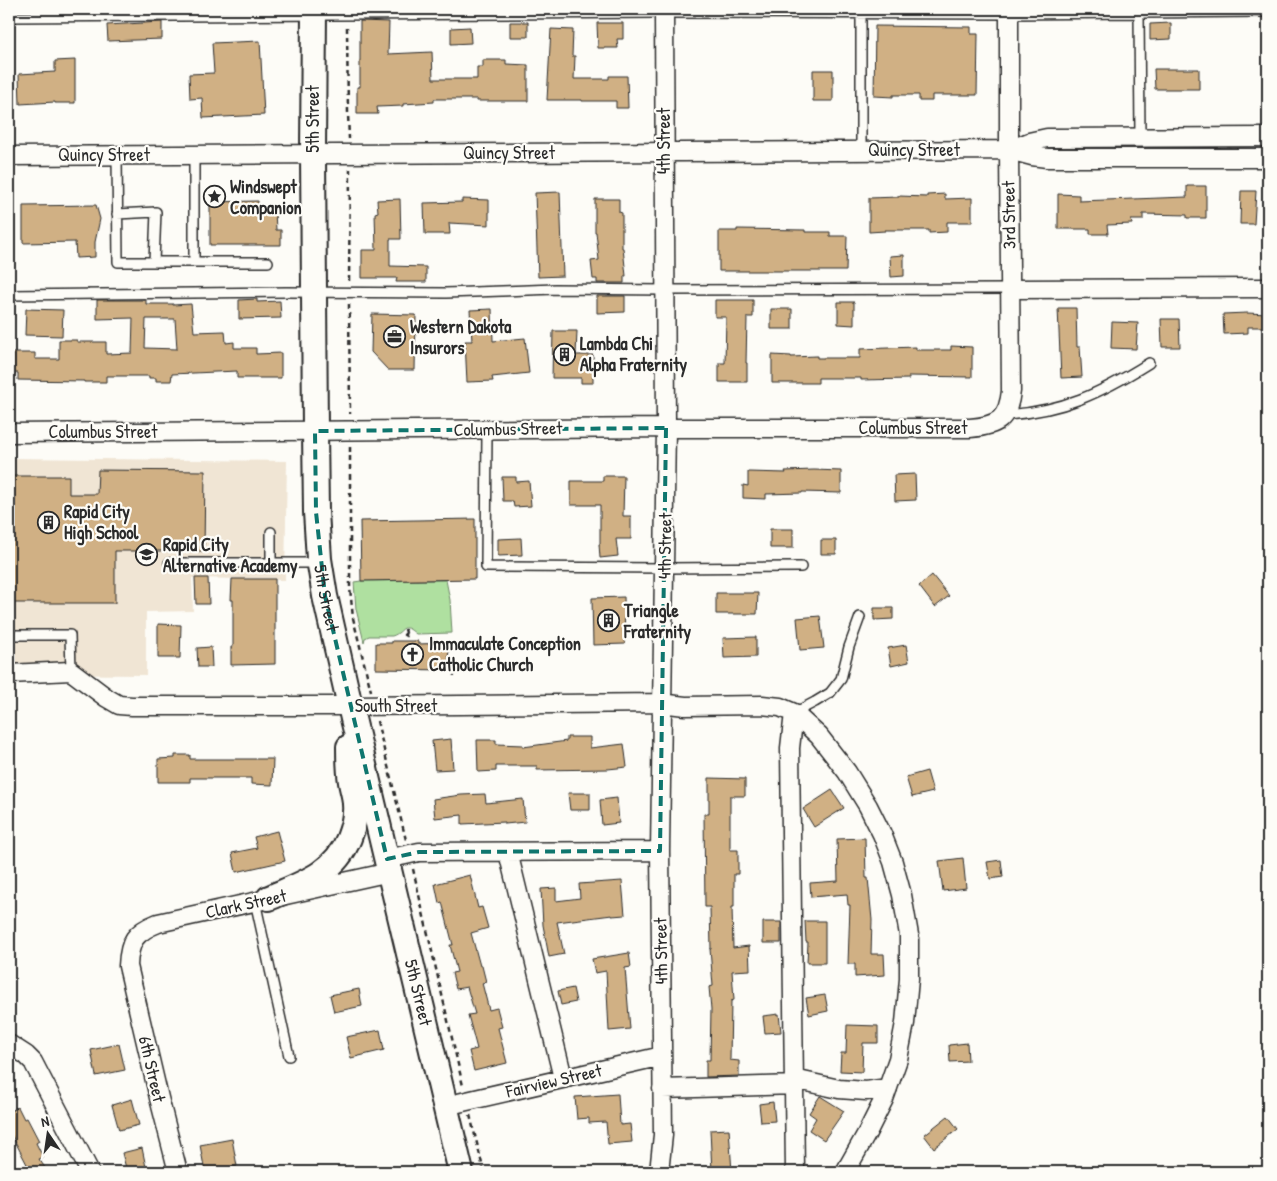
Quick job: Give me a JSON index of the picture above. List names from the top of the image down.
{
  "streets": {
    "main road": ["5th Street"],
    "street": [
      "4th Street",
      "Quincy Street",
      "3rd Street",
      "Columbus Street",
      "South Street",
      "Clark Street",
      "6th Street",
      "Fairview Street"
    ]
  },
  "crossings": [
    ["5th Street", "Quincy Street"],
    ["5th Street", "Columbus Street"],
    ["5th Street", "South Street"],
    ["5th Street", "Clark Street"],
    ["5th Street", "Fairview Street"],
    ["4th Street", "Quincy Street"],
    ["4th Street", "Columbus Street"],
    ["4th Street", "South Street"],
    ["4th Street", "Clark Street"],
    ["4th Street", "Fairview Street"],
    ["Quincy Street", "3rd Street"],
    ["3rd Street", "Columbus Street"],
    ["Clark Street", "6th Street"]
  ],
  "places": {
    "place": ["Windswept Companion"],
    "office": ["Western Dakota Insurors"],
    "building": ["Lambda Chi Alpha Fraternity", "Rapid City High School", "Triangle Fraternity"],
    "school or university": ["Rapid City Alternative Academy"],
    "church": ["Immaculate Conception Catholic Church"]
  },
  "north": "top"
}
